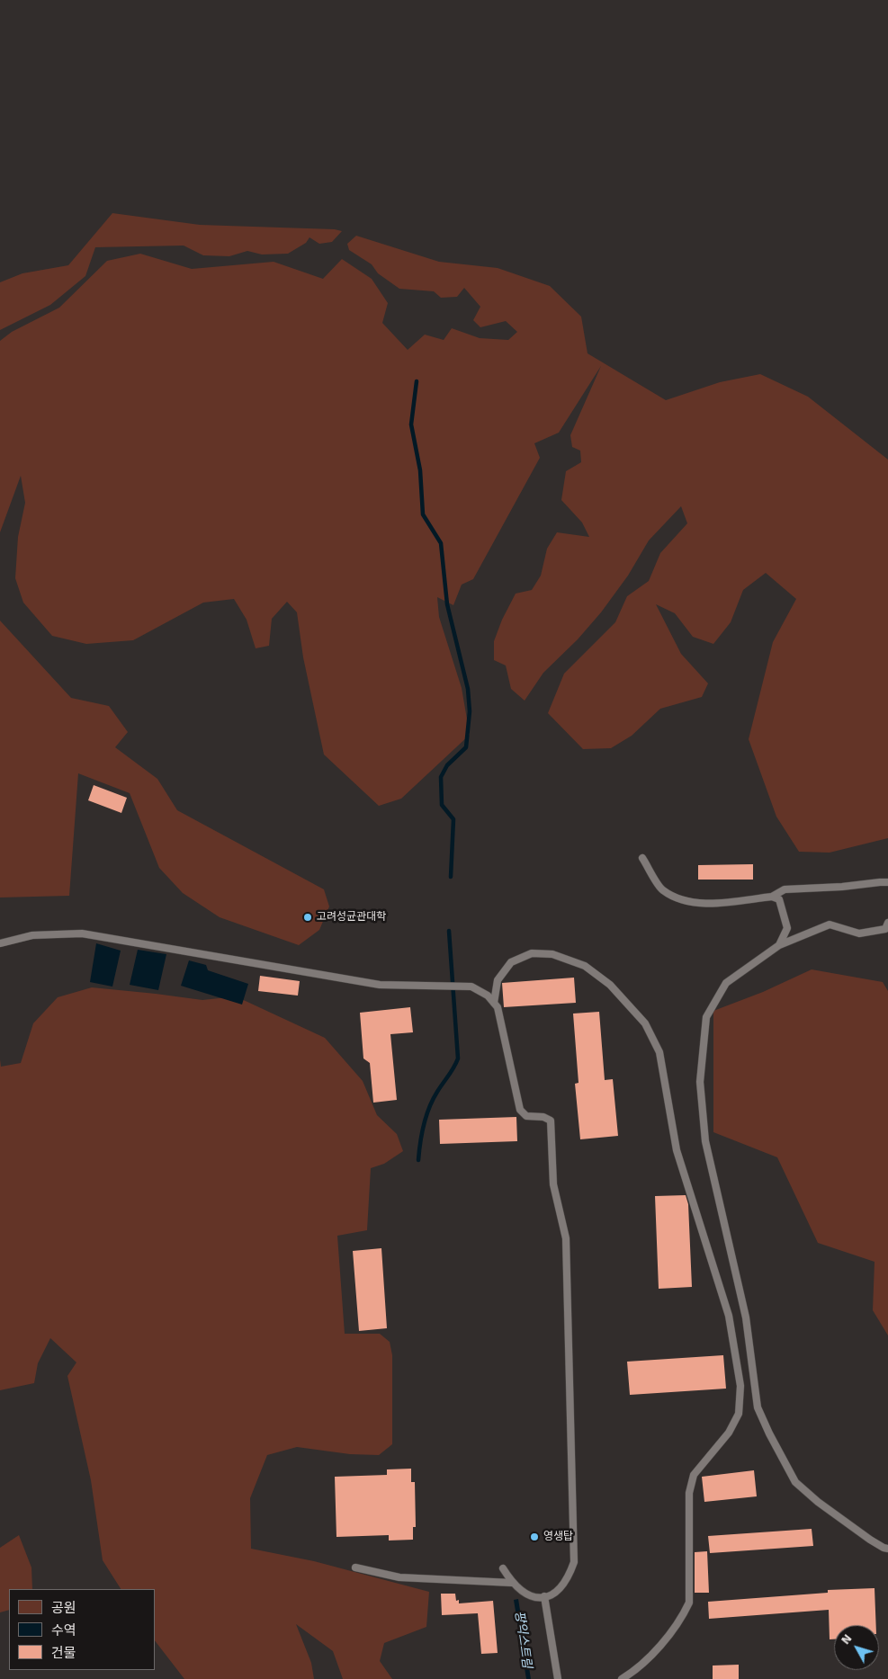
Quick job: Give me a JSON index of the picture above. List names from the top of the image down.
{
  "water": ["팡익스트림"],
  "places": ["고려성균관대학", "영생탑"],
  "legend": ["공원", "수역", "건물"],
  "north": "top left"
}
